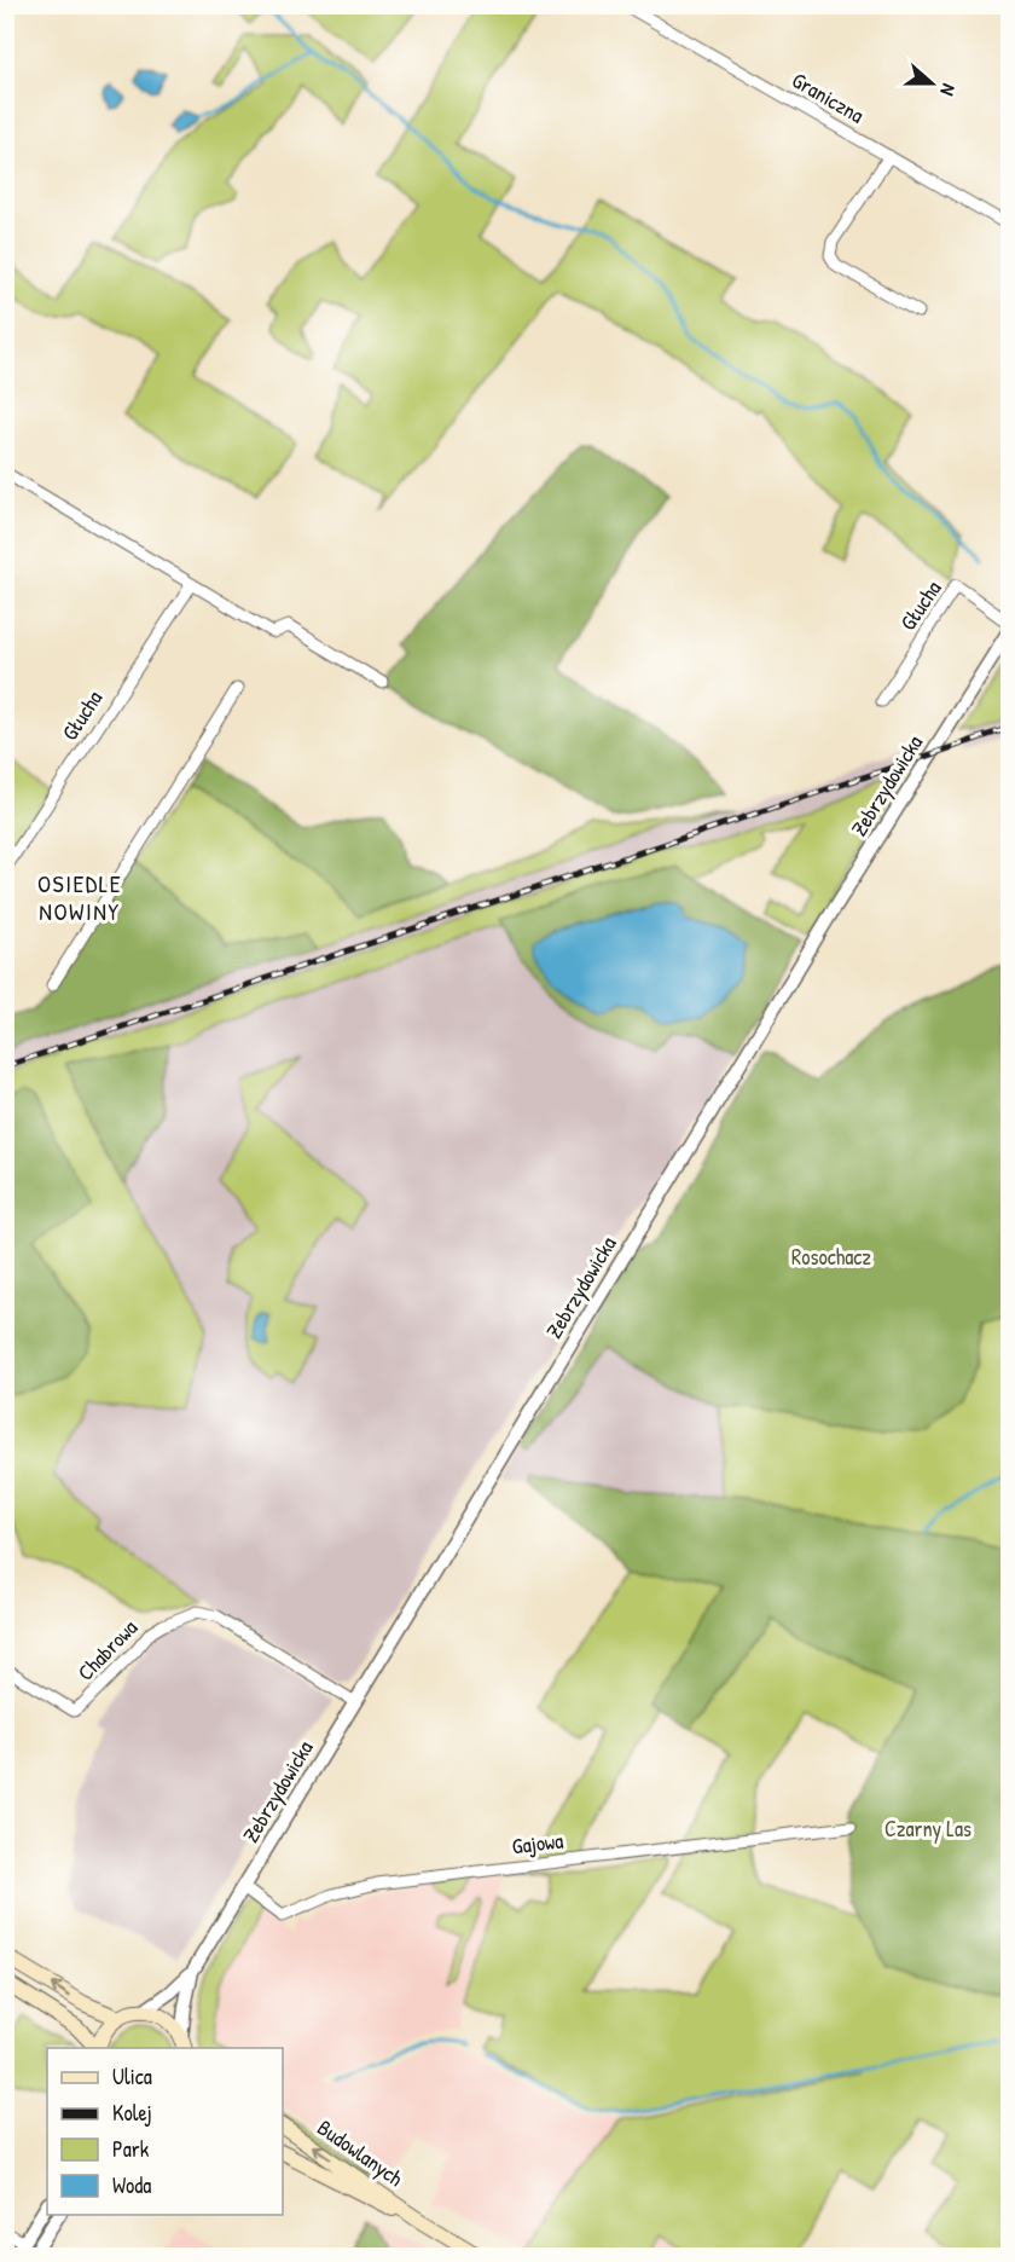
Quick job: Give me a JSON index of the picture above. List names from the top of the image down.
{
  "streets": {
    "main road": ["Budowlanych"],
    "street": [
      "Graniczna",
      "Głucha",
      "Zebrzydowicka",
      "Chabrowa",
      "Gajowa"
    ]
  },
  "crossings": [
    ["Głucha", "Zebrzydowicka"],
    ["Zebrzydowicka", "Chabrowa"],
    ["Zebrzydowicka", "Gajowa"]
  ],
  "districts": ["OSIEDLE NOWINY"],
  "parks": ["Rosochacz", "Czarny Las"],
  "legend": [
    "Ulica",
    "Kolej",
    "Park",
    "Woda"
  ],
  "north": "right"
}
